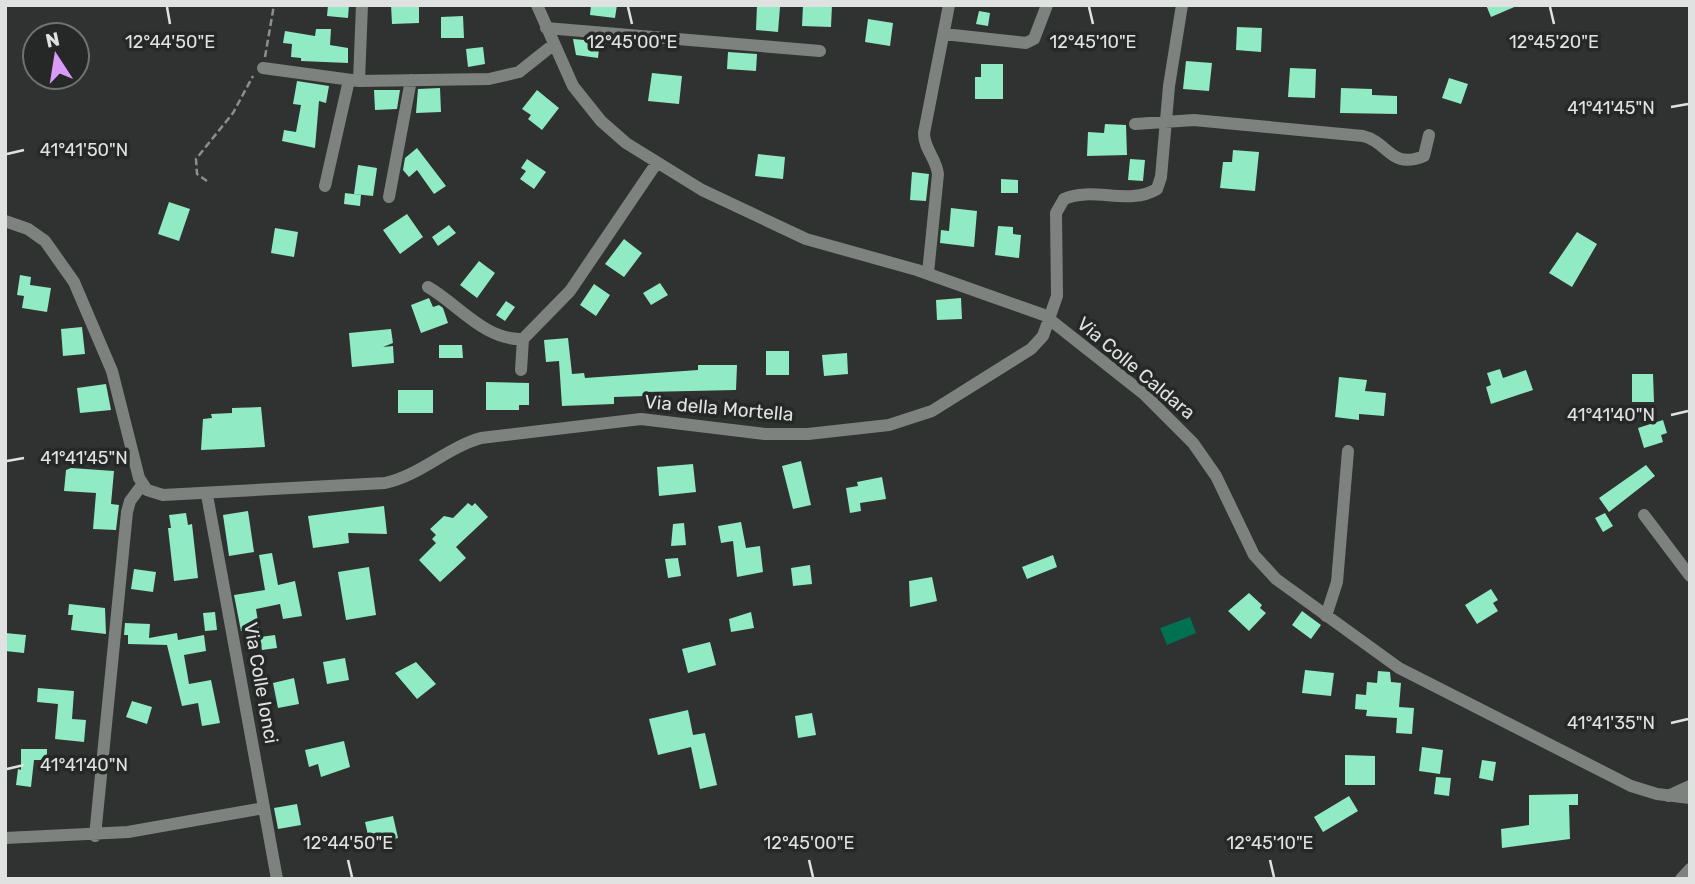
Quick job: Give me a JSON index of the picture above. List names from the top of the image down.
{
  "streets": {
    "street": ["Via Colle Caldara", "Via della Mortella", "Via Colle Ionci"]
  },
  "crossings": [
    ["Via Colle Caldara", "Via della Mortella"],
    ["Via della Mortella", "Via Colle Ionci"]
  ],
  "north": "top",
  "coordinates": [
    "12°44'50\"E",
    "12°45'00\"E",
    "12°45'10\"E",
    "12°45'20\"E",
    "41°41'45\"N",
    "41°41'50\"N",
    "41°41'40\"N",
    "41°41'35\"N"
  ]
}
